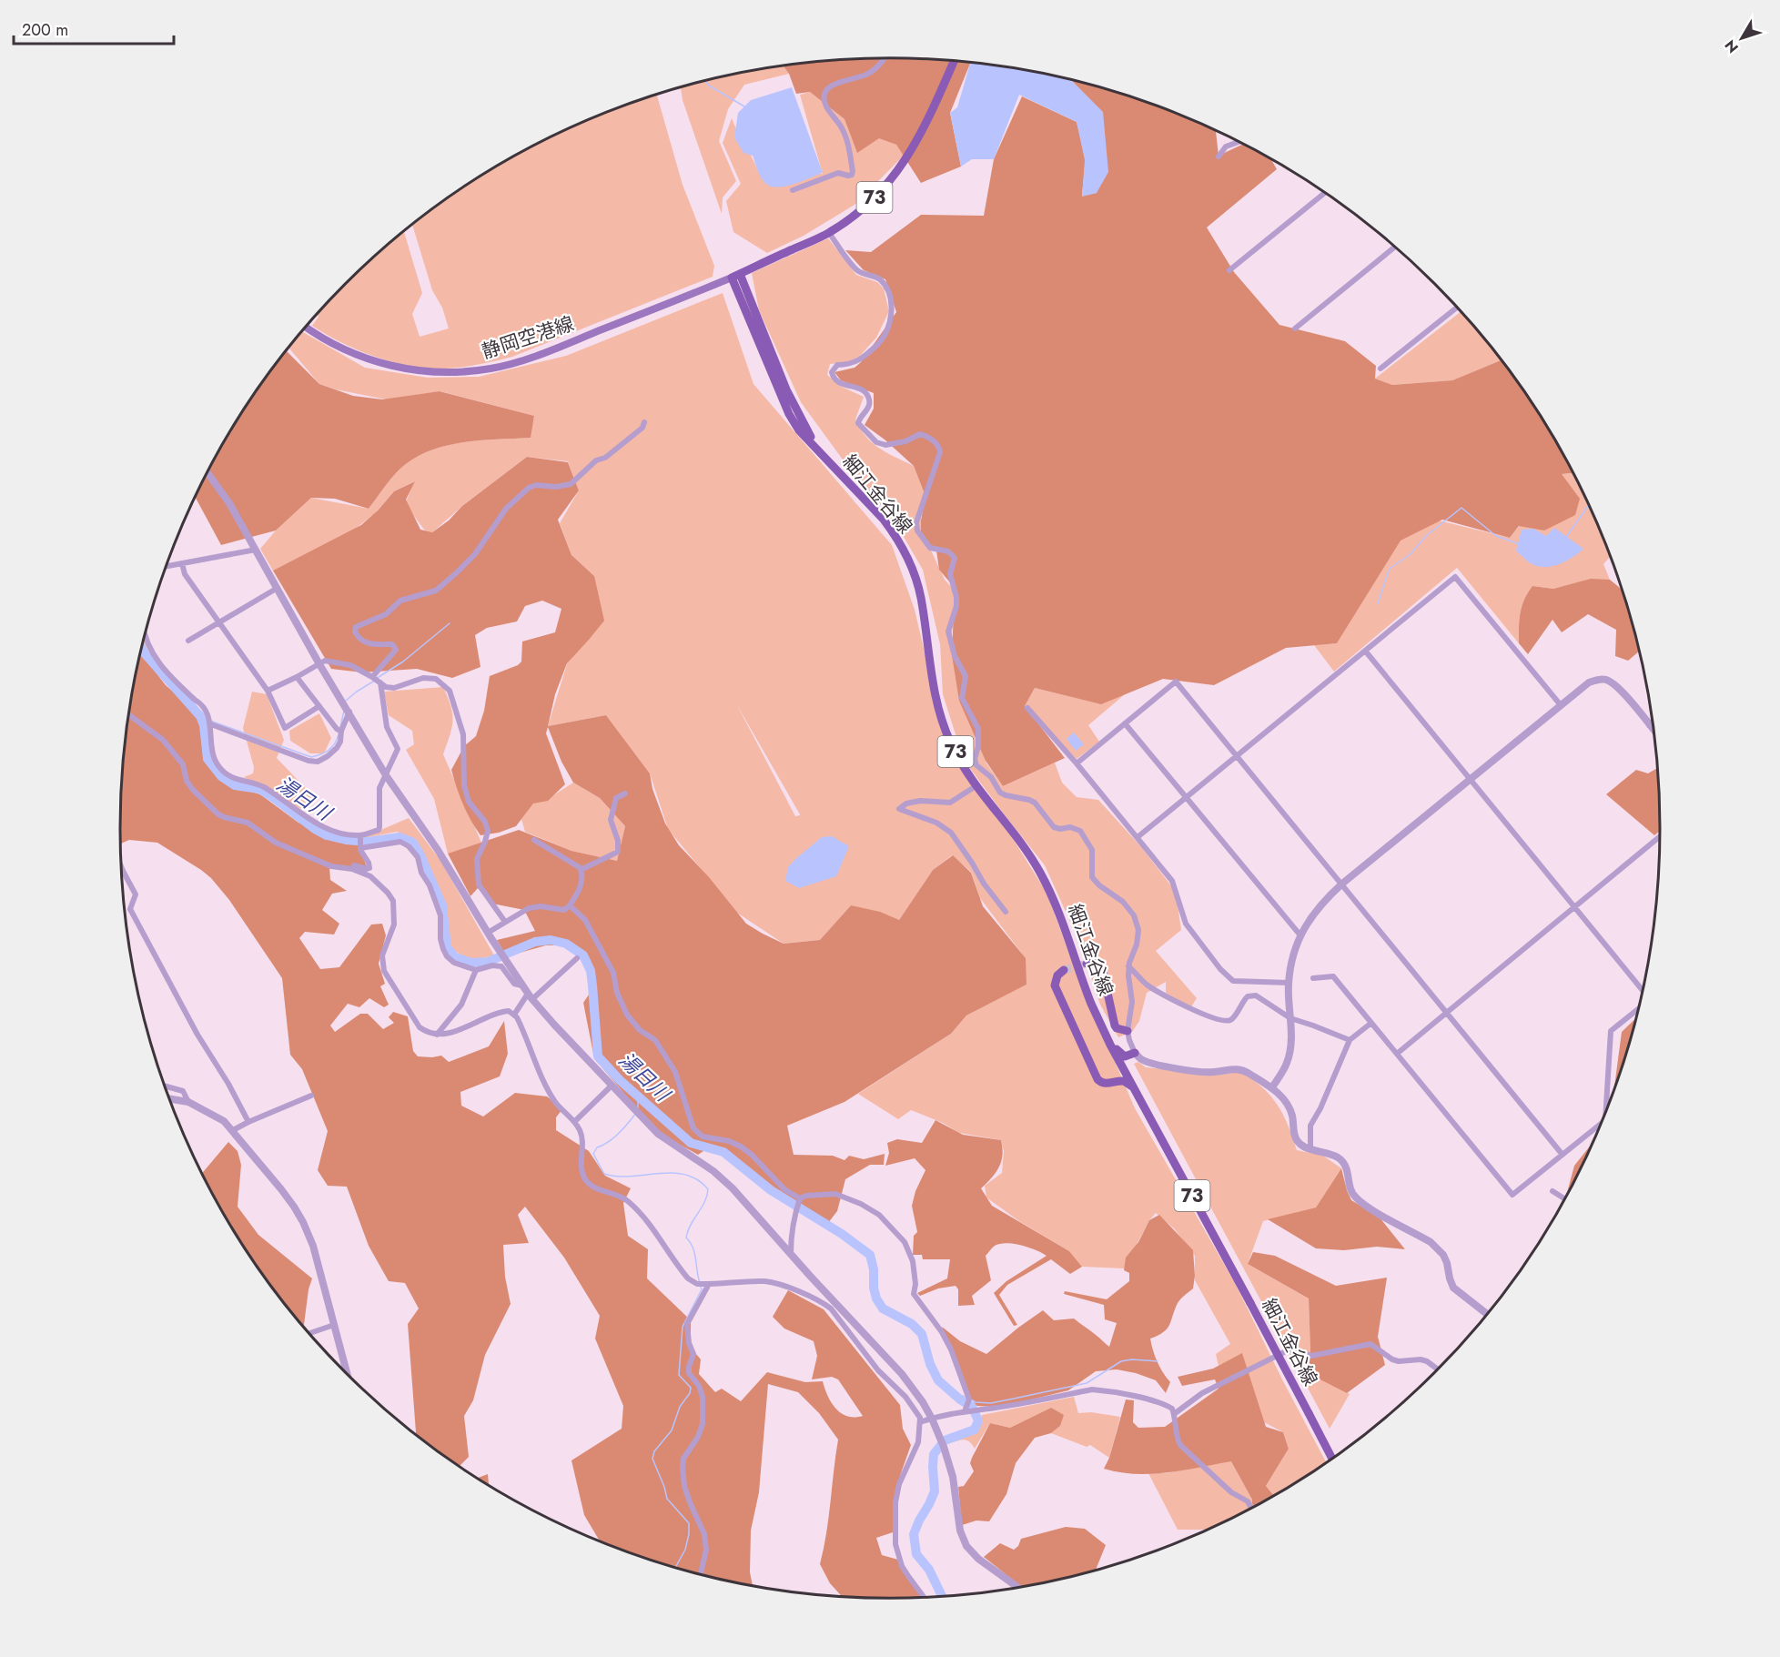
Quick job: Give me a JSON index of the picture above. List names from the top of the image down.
{
  "streets": {
    "main road": ["73", "静岡空港線", "細江金谷線"]
  },
  "crossings": [
    ["73", "静岡空港線"],
    ["73", "細江金谷線"],
    ["静岡空港線", "細江金谷線"]
  ],
  "water": ["湯日川"],
  "scale_bar": "200 m",
  "north": "bottom left"
}
